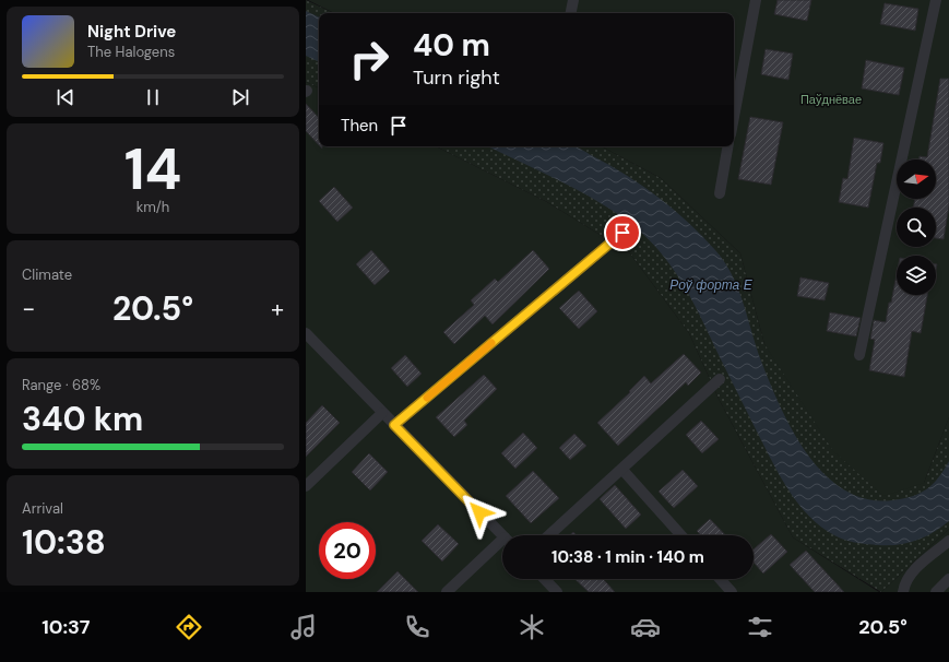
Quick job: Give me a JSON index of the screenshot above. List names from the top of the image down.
{
  "water": ["Роў форта Е"],
  "parks": ["Паўднёвае"],
  "north": "right",
  "page": {
    "turn": ["40 m", "Turn right"],
    "song": ["Night Drive", "The Halogens"],
    "then": "Then",
    "tile": [
      ["14", "km/h"],
      "Climate",
      ["Range · 68%", "340 km"],
      ["Arrival", "10:38"]
    ],
    "heat": ["−", "20.5°", "+"],
    "limit": "20",
    "trip": "10:38 · 1 min · 140 m",
    "tabs": ["10:37", "20.5°"]
  }
}
